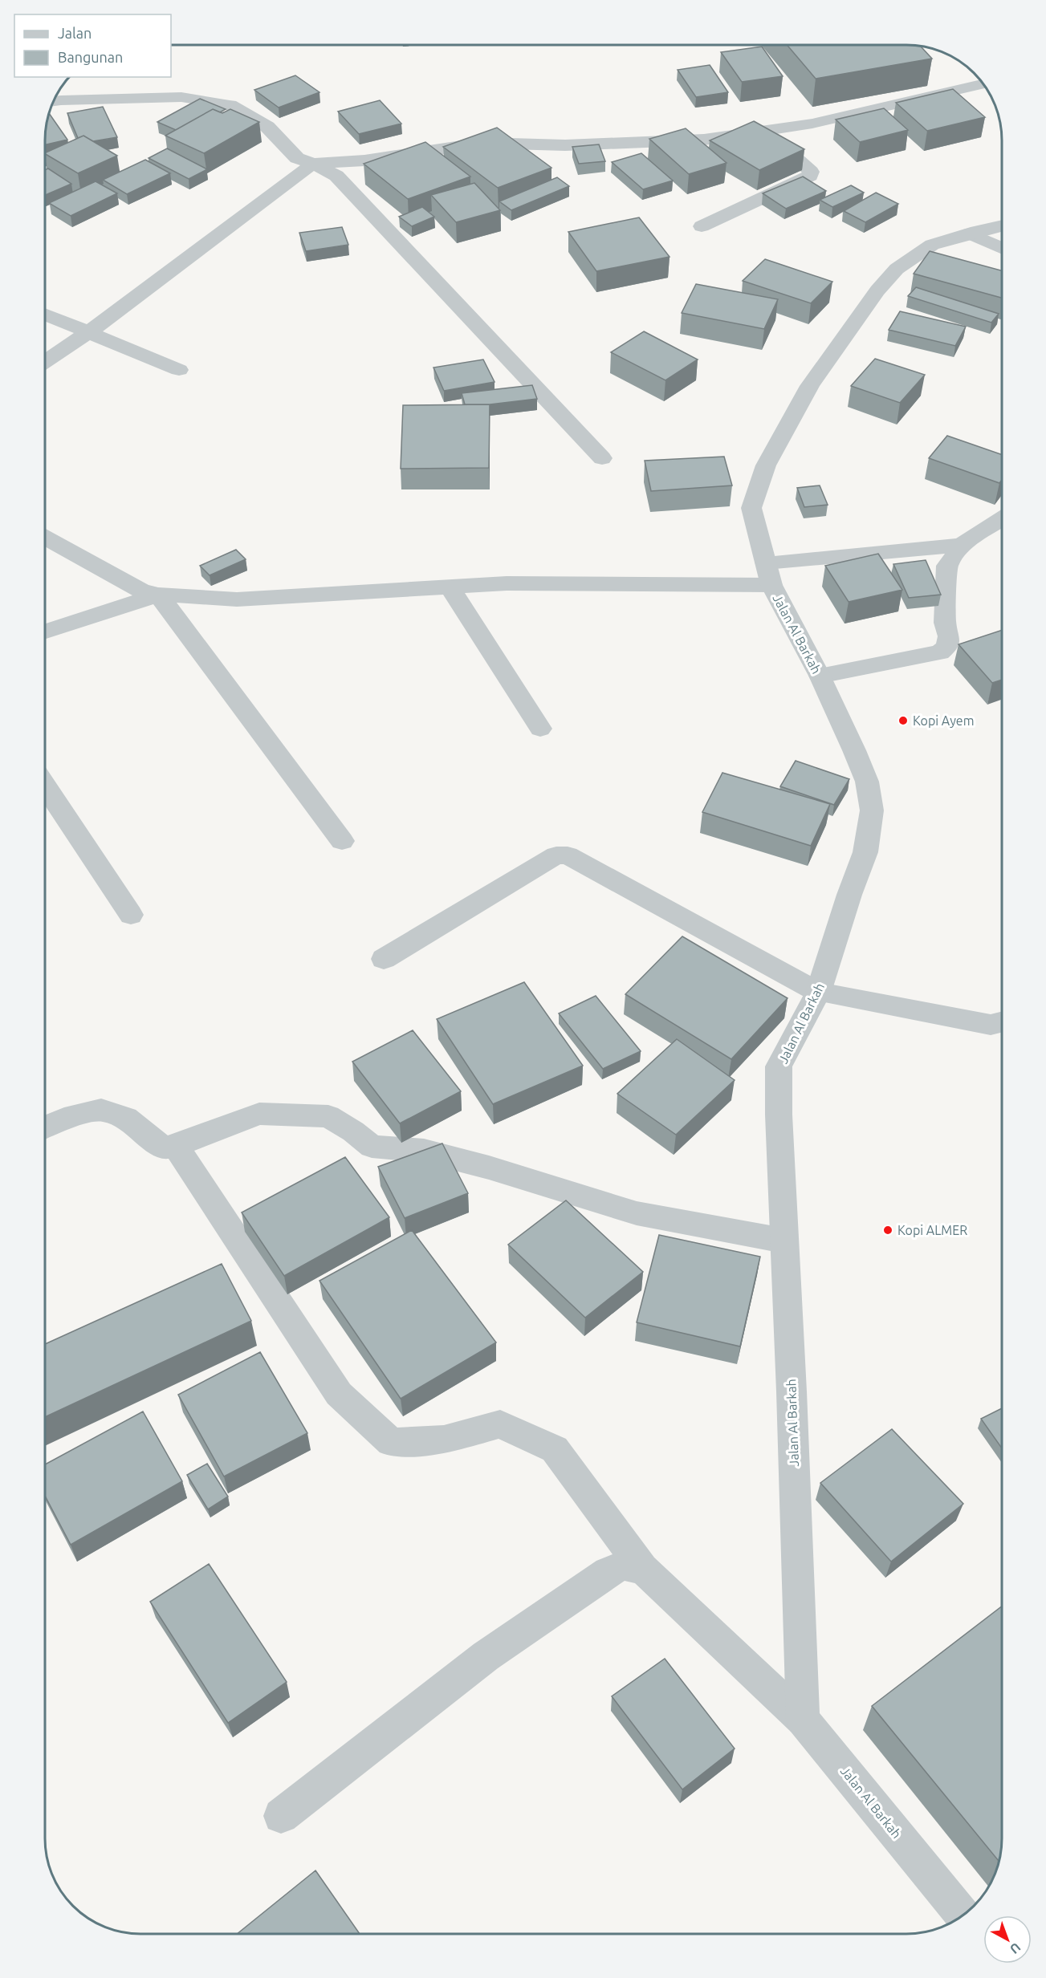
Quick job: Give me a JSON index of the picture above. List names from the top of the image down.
{
  "streets": {
    "street": ["Jalan Al Barkah"]
  },
  "places": ["Kopi Ayem", "Kopi ALMER"],
  "legend": ["Jalan", "Bangunan"],
  "north": "bottom right"
}
